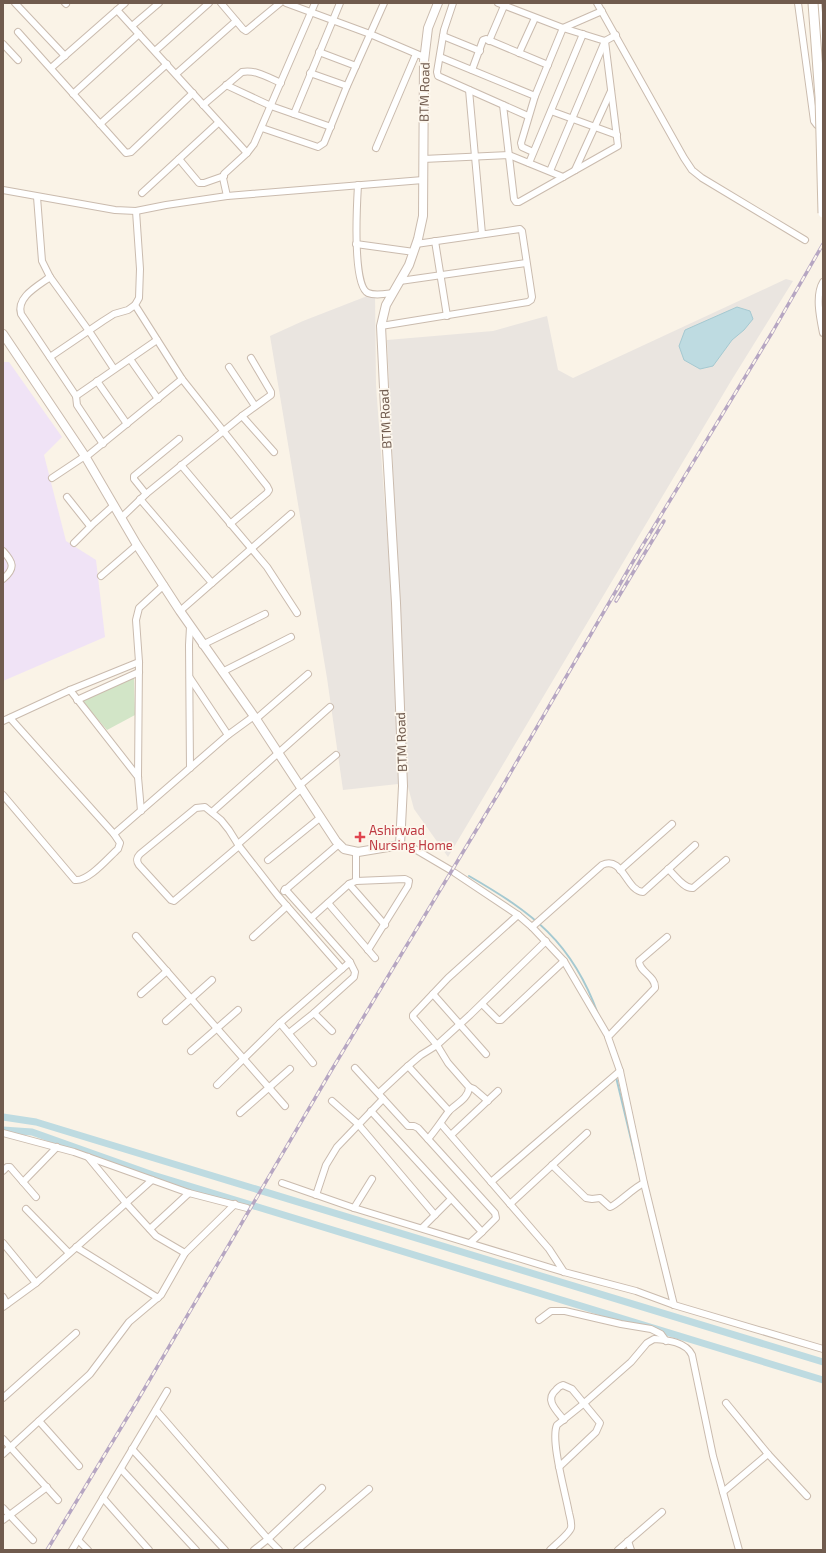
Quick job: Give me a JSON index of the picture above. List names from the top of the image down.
{
  "streets": {
    "street": ["BTM Road"]
  },
  "places": {
    "health": ["Ashirwad Nursing Home"]
  }
}
